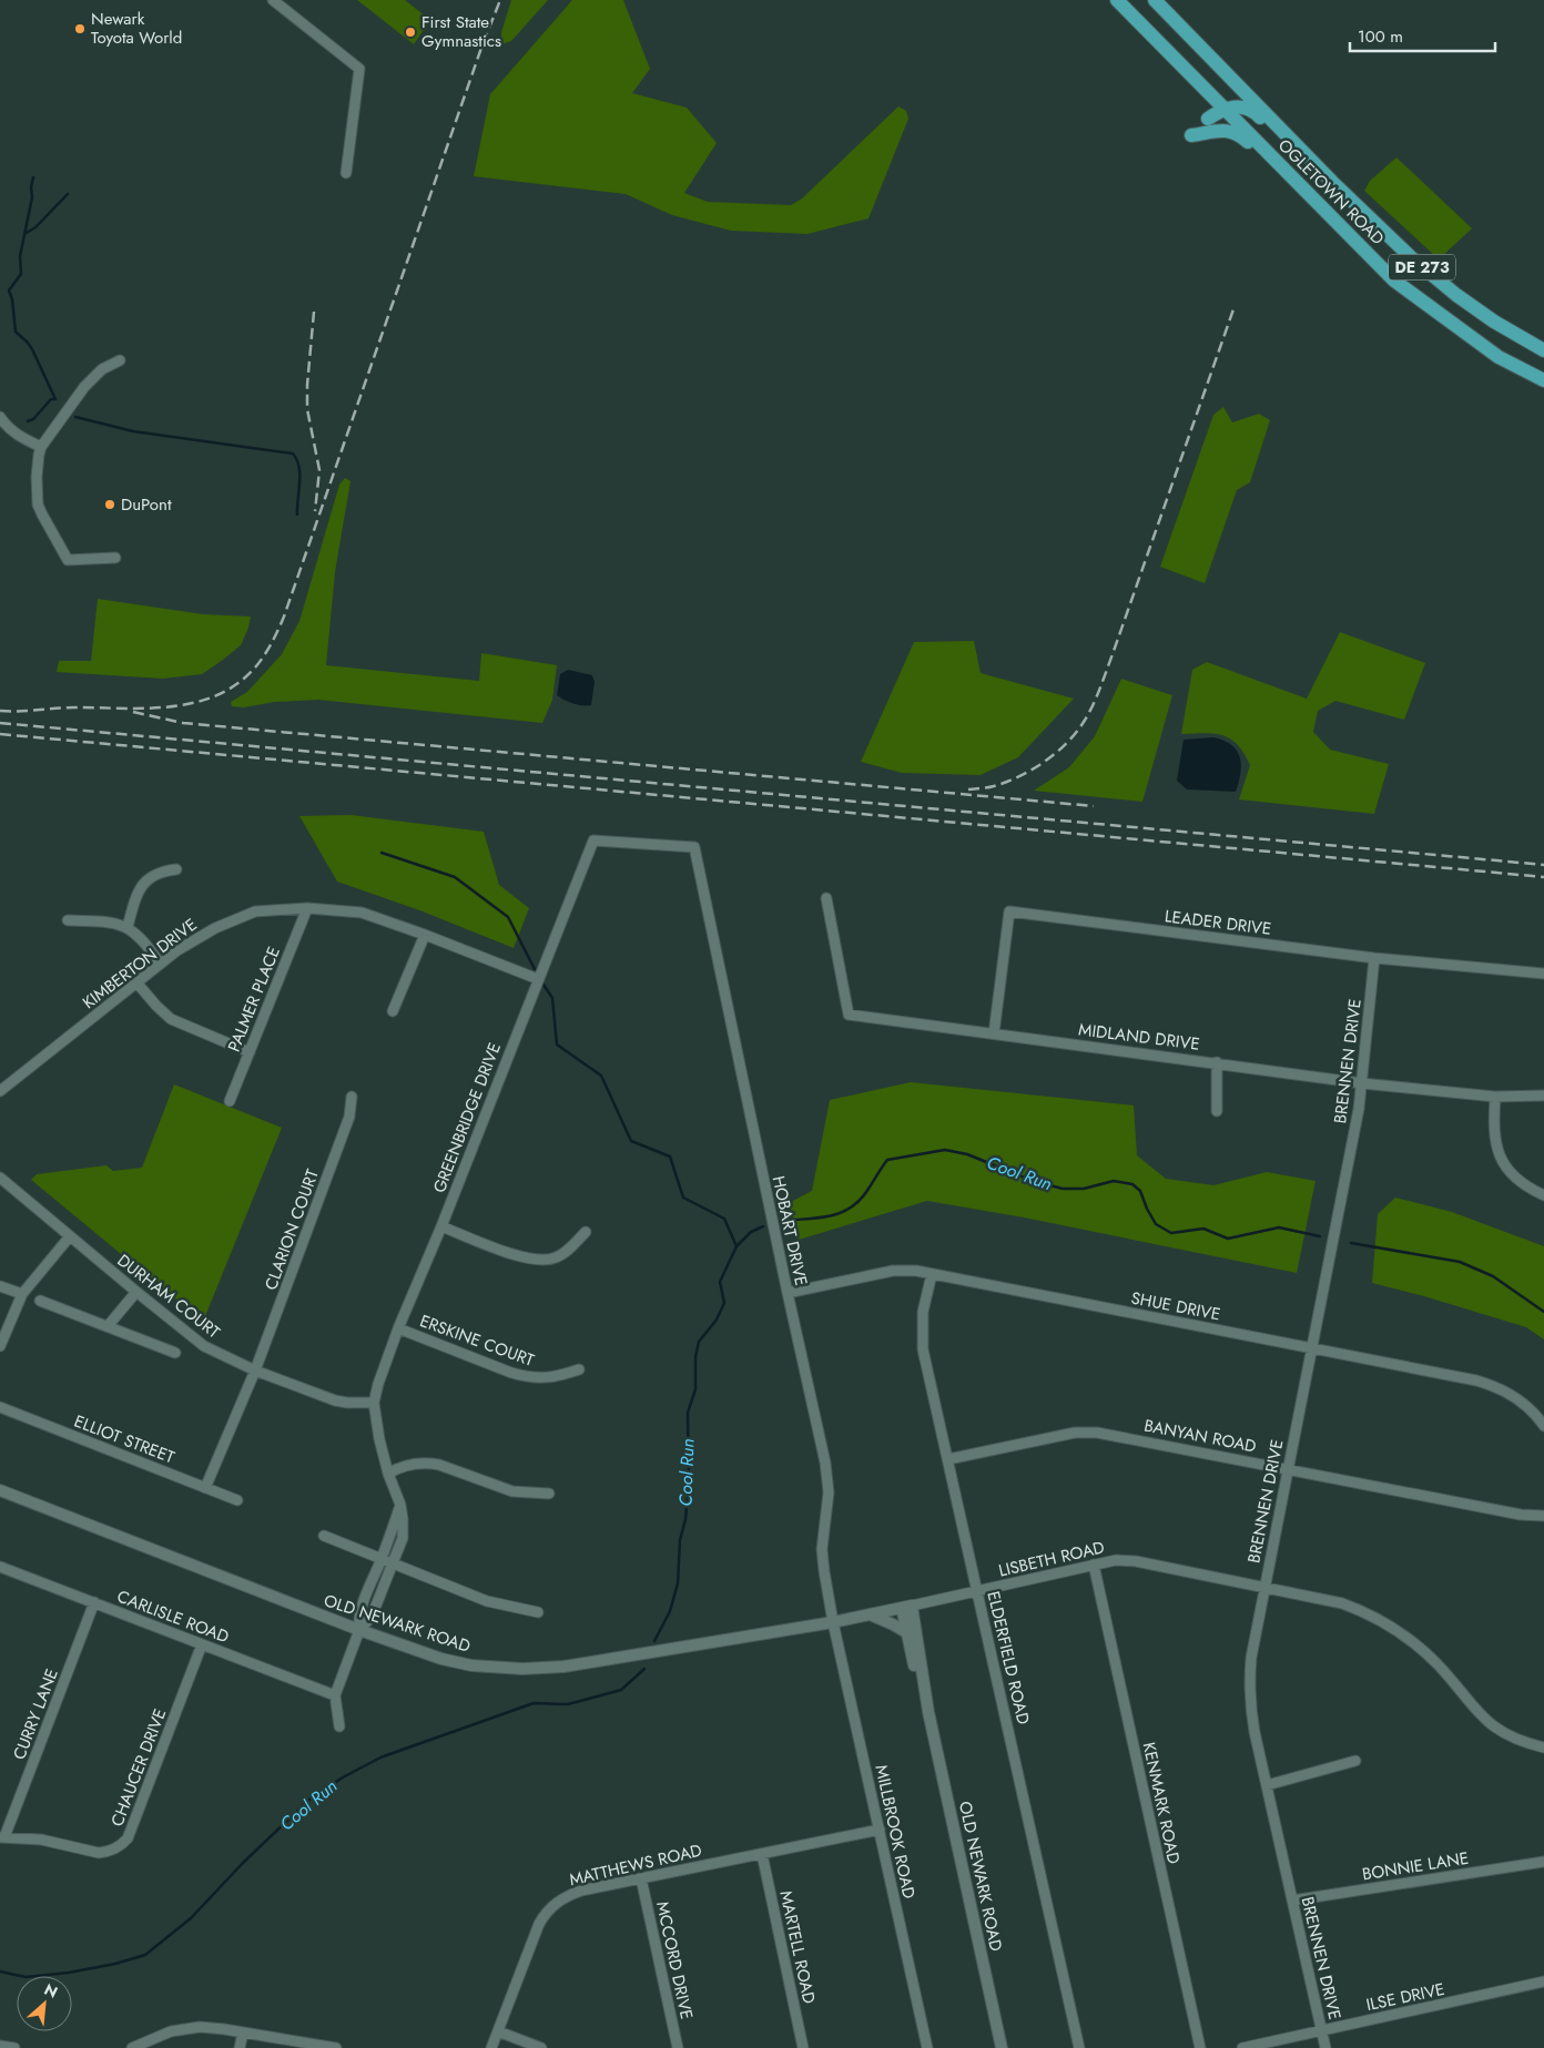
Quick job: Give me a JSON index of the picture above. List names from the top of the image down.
{
  "streets": {
    "main road": ["OGLETOWN ROAD", "DE 273"],
    "street": [
      "LEADER DRIVE",
      "KIMBERTON DRIVE",
      "PALMER PLACE",
      "MIDLAND DRIVE",
      "BRENNEN DRIVE",
      "GREENBRIDGE DRIVE",
      "CLARION COURT",
      "HOBART DRIVE",
      "DURHAM COURT",
      "SHUE DRIVE",
      "ERSKINE COURT",
      "BANYAN ROAD",
      "ELLIOT STREET",
      "LISBETH ROAD",
      "CARLISLE ROAD",
      "OLD NEWARK ROAD",
      "ELDERFIELD ROAD",
      "CURRY LANE",
      "CHAUCER DRIVE",
      "KENMARK ROAD",
      "MILLBROOK ROAD",
      "MATTHEWS ROAD",
      "BONNIE LANE",
      "MARTELL ROAD",
      "MCCORD DRIVE",
      "ILSE DRIVE"
    ]
  },
  "crossings": [
    ["LEADER DRIVE", "MIDLAND DRIVE"],
    ["LEADER DRIVE", "BRENNEN DRIVE"],
    ["KIMBERTON DRIVE", "PALMER PLACE"],
    ["KIMBERTON DRIVE", "GREENBRIDGE DRIVE"],
    ["MIDLAND DRIVE", "BRENNEN DRIVE"],
    ["BRENNEN DRIVE", "SHUE DRIVE"],
    ["BRENNEN DRIVE", "BANYAN ROAD"],
    ["BRENNEN DRIVE", "LISBETH ROAD"],
    ["BRENNEN DRIVE", "BONNIE LANE"],
    ["BRENNEN DRIVE", "ILSE DRIVE"],
    ["GREENBRIDGE DRIVE", "HOBART DRIVE"],
    ["GREENBRIDGE DRIVE", "DURHAM COURT"],
    ["GREENBRIDGE DRIVE", "ERSKINE COURT"],
    ["GREENBRIDGE DRIVE", "OLD NEWARK ROAD"],
    ["CLARION COURT", "DURHAM COURT"],
    ["CLARION COURT", "ELLIOT STREET"],
    ["HOBART DRIVE", "SHUE DRIVE"],
    ["HOBART DRIVE", "OLD NEWARK ROAD"],
    ["HOBART DRIVE", "MILLBROOK ROAD"],
    ["SHUE DRIVE", "ELDERFIELD ROAD"],
    ["BANYAN ROAD", "ELDERFIELD ROAD"],
    ["LISBETH ROAD", "OLD NEWARK ROAD"],
    ["LISBETH ROAD", "ELDERFIELD ROAD"],
    ["LISBETH ROAD", "KENMARK ROAD"],
    ["CARLISLE ROAD", "CURRY LANE"],
    ["CARLISLE ROAD", "CHAUCER DRIVE"],
    ["OLD NEWARK ROAD", "MILLBROOK ROAD"],
    ["CURRY LANE", "CHAUCER DRIVE"],
    ["MILLBROOK ROAD", "MATTHEWS ROAD"],
    ["MATTHEWS ROAD", "MARTELL ROAD"],
    ["MATTHEWS ROAD", "MCCORD DRIVE"]
  ],
  "water": ["Cool Run"],
  "places": ["Newark Toyota World", "First State Gymnastics", "DuPont"],
  "scale_bar": "100 m",
  "north": "top right"
}
